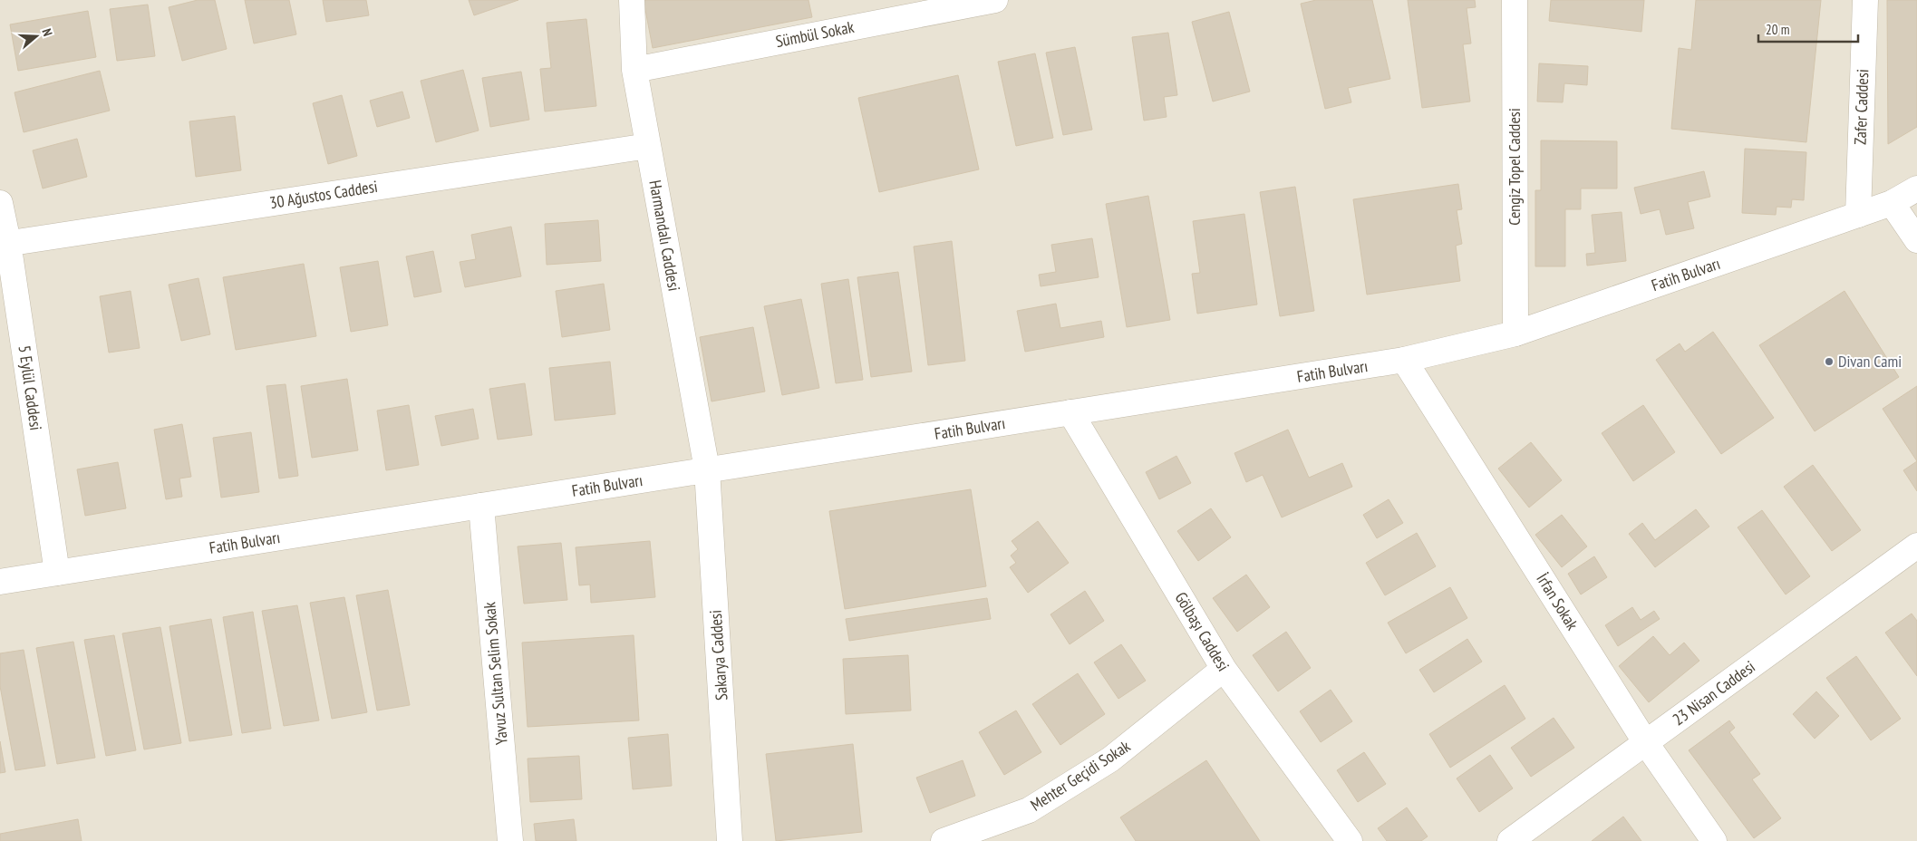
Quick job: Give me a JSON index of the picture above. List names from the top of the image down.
{
  "streets": {
    "street": [
      "Sümbül Sokak",
      "Zafer Caddesi",
      "Cengiz Topel Caddesi",
      "30 Ağustos Caddesi",
      "Harmandalı Caddesi",
      "Fatih Bulvarı",
      "5 Eylül Caddesi",
      "İrfan Sokak",
      "Gölbaşı Caddesi",
      "Sakarya Caddesi",
      "Yavuz Sultan Selim Sokak",
      "23 Nisan Caddesi",
      "Mehter Geçidi Sokak"
    ]
  },
  "crossings": [
    ["Sümbül Sokak", "Harmandalı Caddesi"],
    ["Zafer Caddesi", "Fatih Bulvarı"],
    ["Cengiz Topel Caddesi", "Fatih Bulvarı"],
    ["30 Ağustos Caddesi", "Harmandalı Caddesi"],
    ["30 Ağustos Caddesi", "5 Eylül Caddesi"],
    ["Harmandalı Caddesi", "Fatih Bulvarı"],
    ["Harmandalı Caddesi", "Sakarya Caddesi"],
    ["Fatih Bulvarı", "5 Eylül Caddesi"],
    ["Fatih Bulvarı", "İrfan Sokak"],
    ["Fatih Bulvarı", "Gölbaşı Caddesi"],
    ["Fatih Bulvarı", "Sakarya Caddesi"],
    ["Fatih Bulvarı", "Yavuz Sultan Selim Sokak"],
    ["İrfan Sokak", "23 Nisan Caddesi"],
    ["Gölbaşı Caddesi", "Mehter Geçidi Sokak"]
  ],
  "places": ["Divan Cami"],
  "scale_bar": "20 m",
  "north": "right"
}
